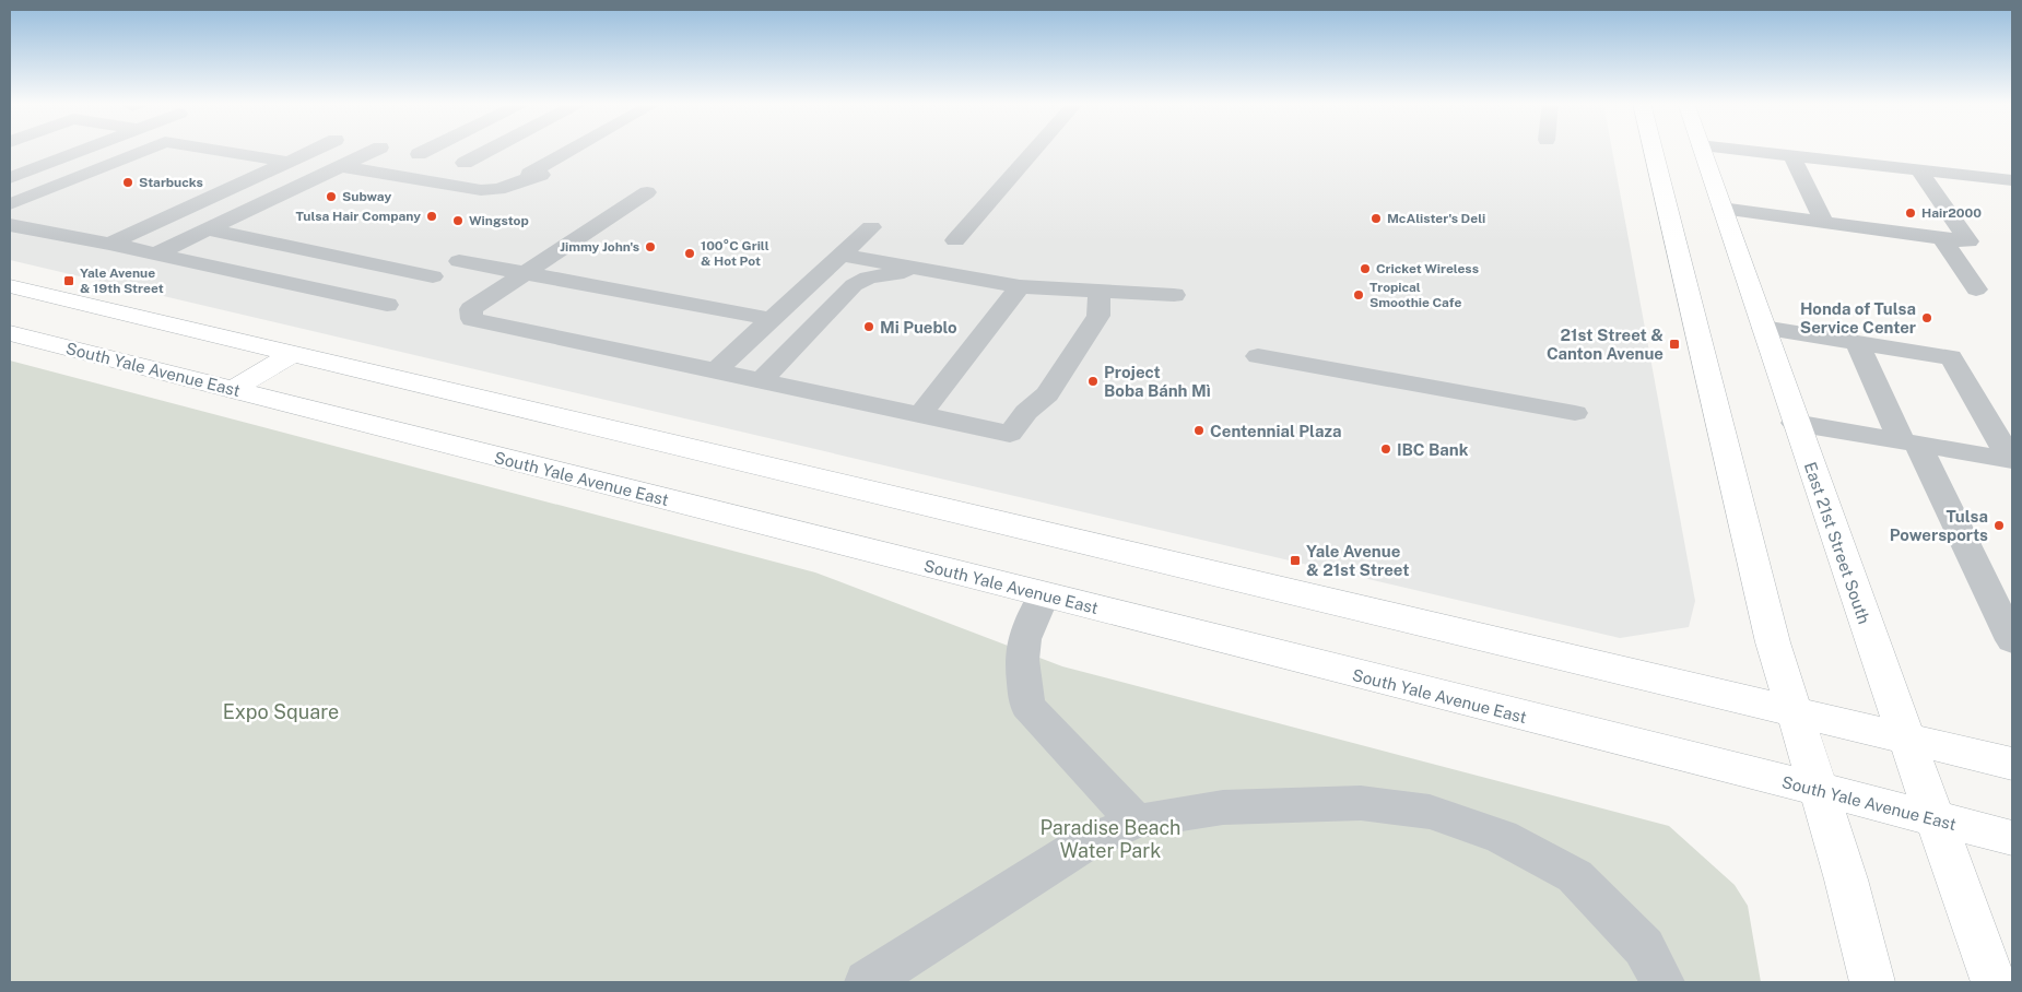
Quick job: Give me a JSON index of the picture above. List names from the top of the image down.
{
  "streets": {
    "main road": ["South Yale Avenue East", "East 21st Street South"]
  },
  "crossings": [
    ["South Yale Avenue East", "East 21st Street South"]
  ],
  "parks": ["Expo Square", "Paradise Beach Water Park"],
  "places": {
    "other": [
      "Starbucks",
      "Subway",
      "Hair2000",
      "Tulsa Hair Company",
      "McAlister's Deli",
      "Wingstop",
      "Jimmy John's",
      "100°C Grill & Hot Pot",
      "Cricket Wireless",
      "Tropical Smoothie Cafe",
      "Honda of Tulsa Service Center",
      "Mi Pueblo",
      "Project Boba Bánh Mì",
      "Centennial Plaza",
      "IBC Bank",
      "Tulsa Powersports"
    ],
    "transit": ["Yale Avenue & 19th Street", "21st Street & Canton Avenue", "Yale Avenue & 21st Street"]
  }
}
